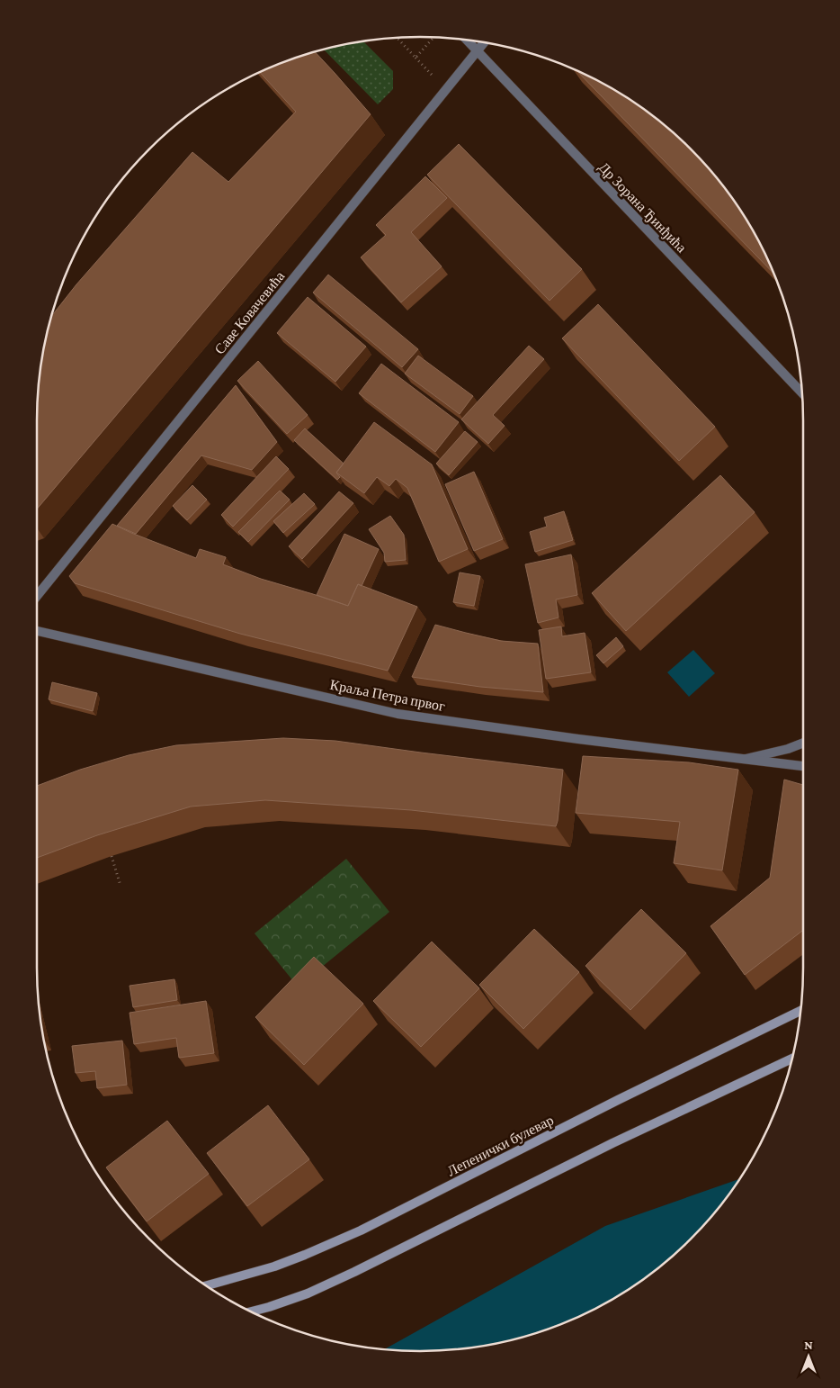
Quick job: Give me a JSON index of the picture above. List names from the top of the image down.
{
  "streets": {
    "main road": ["Лепенички булевар"],
    "street": ["Др Зорана Ђинђића", "Саве Ковачевића", "Краља Петра првог"]
  },
  "crossings": [
    ["Др Зорана Ђинђића", "Саве Ковачевића"]
  ],
  "north": "top"
}
